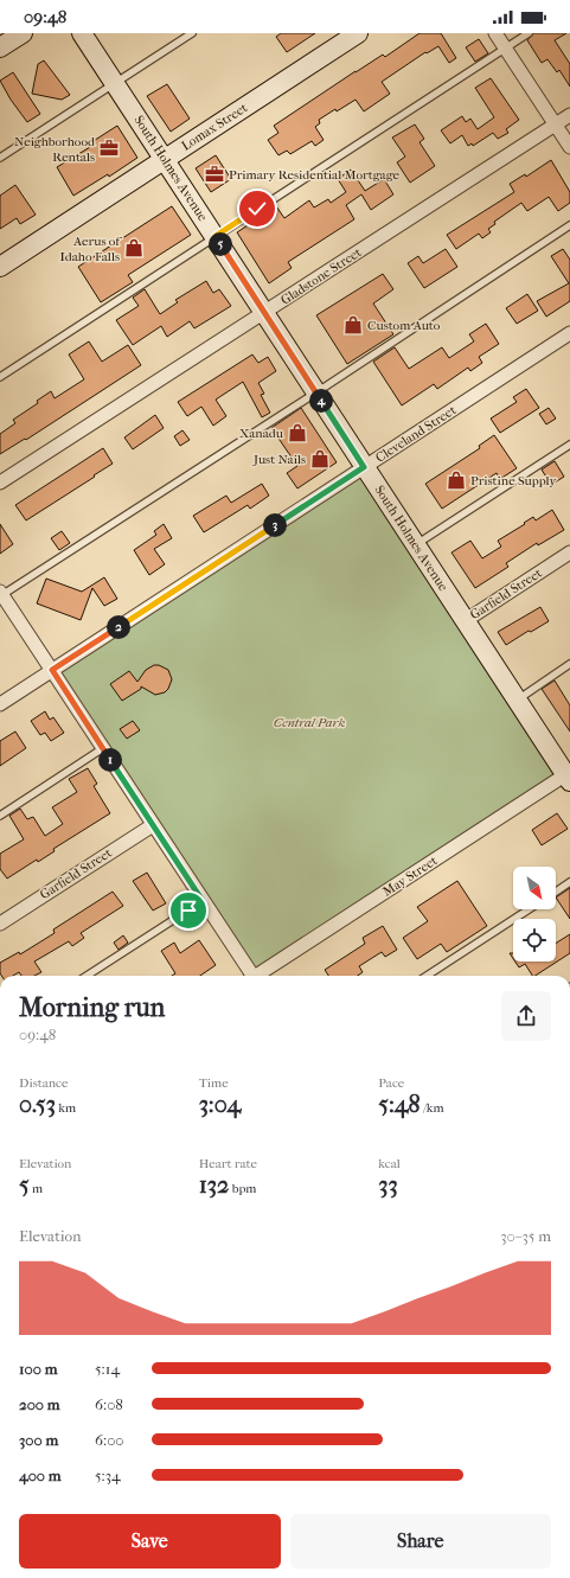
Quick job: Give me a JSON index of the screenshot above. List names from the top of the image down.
{
  "streets": {
    "main road": ["Lomax Street", "South Holmes Avenue"],
    "street": [
      "Gladstone Street",
      "Cleveland Street",
      "Garfield Street",
      "May Street"
    ]
  },
  "crossings": [
    ["Lomax Street", "South Holmes Avenue"],
    ["South Holmes Avenue", "Gladstone Street"],
    ["South Holmes Avenue", "Cleveland Street"],
    ["South Holmes Avenue", "Garfield Street"],
    ["South Holmes Avenue", "May Street"]
  ],
  "parks": ["Central Park"],
  "places": {
    "office": ["Neighborhood Rentals", "Primary Residential Mortgage"],
    "shop": [
      "Aerus of Idaho Falls",
      "Custom Auto",
      "Xanadu",
      "Just Nails",
      "Pristine Supply"
    ]
  },
  "north": "bottom right",
  "page": {
    "status": "09:48",
    "pins": [
      "5",
      "4",
      "3",
      "2",
      "1"
    ],
    "heading": ["Morning run", "09:48"],
    "stats": [
      ["Distance", "0.53 km"],
      ["Time", "3:04"],
      ["Pace", "5:48 /km"],
      ["Elevation", "5 m"],
      ["Heart rate", "132 bpm"],
      ["kcal", "33"]
    ],
    "chart": ["Elevation", "30–35 m"],
    "list": [
      {
        "name": "100 m",
        "note": "5:14"
      },
      {
        "name": "200 m",
        "note": "6:08"
      },
      {
        "name": "300 m",
        "note": "6:00"
      },
      {
        "name": "400 m",
        "note": "5:34"
      }
    ],
    "buttons": ["Save", "Share"]
  }
}
